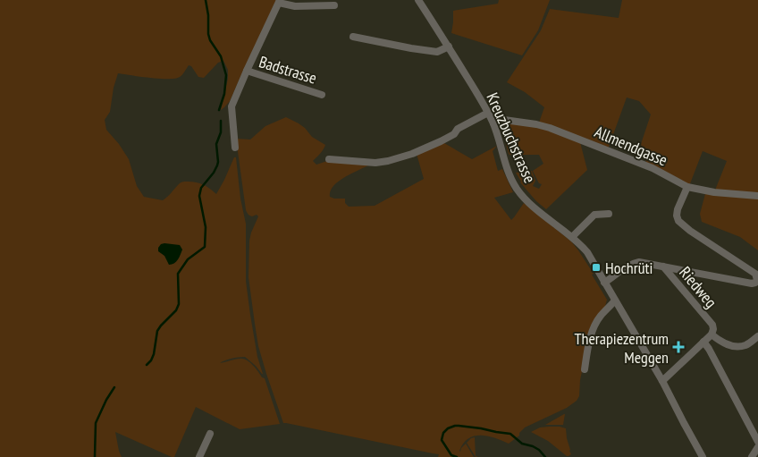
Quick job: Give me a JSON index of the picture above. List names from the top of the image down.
{
  "streets": {
    "street": [
      "Badstrasse",
      "Kreuzbuchstrasse",
      "Allmendgasse",
      "Riedweg"
    ]
  },
  "crossings": [
    ["Kreuzbuchstrasse", "Allmendgasse"]
  ],
  "places": {
    "transit": ["Hochrüti"],
    "health": ["Therapiezentrum Meggen"]
  }
}
